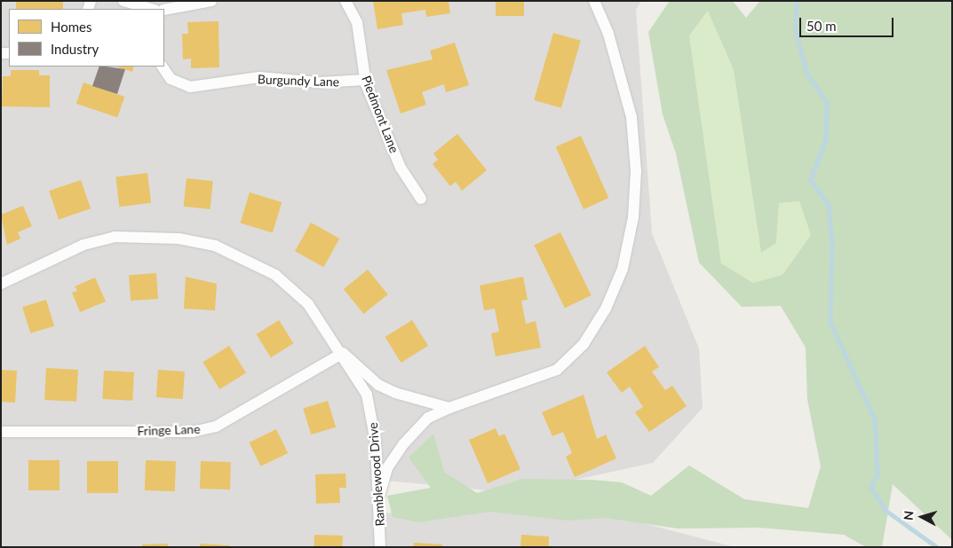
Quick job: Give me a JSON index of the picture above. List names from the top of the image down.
{
  "streets": {
    "street": [
      "Burgundy Lane",
      "Piedmont Lane",
      "Fringe Lane",
      "Ramblewood Drive"
    ]
  },
  "crossings": [
    ["Burgundy Lane", "Piedmont Lane"],
    ["Fringe Lane", "Ramblewood Drive"]
  ],
  "legend": ["Homes", "Industry"],
  "scale_bar": "50 m",
  "north": "left"
}
